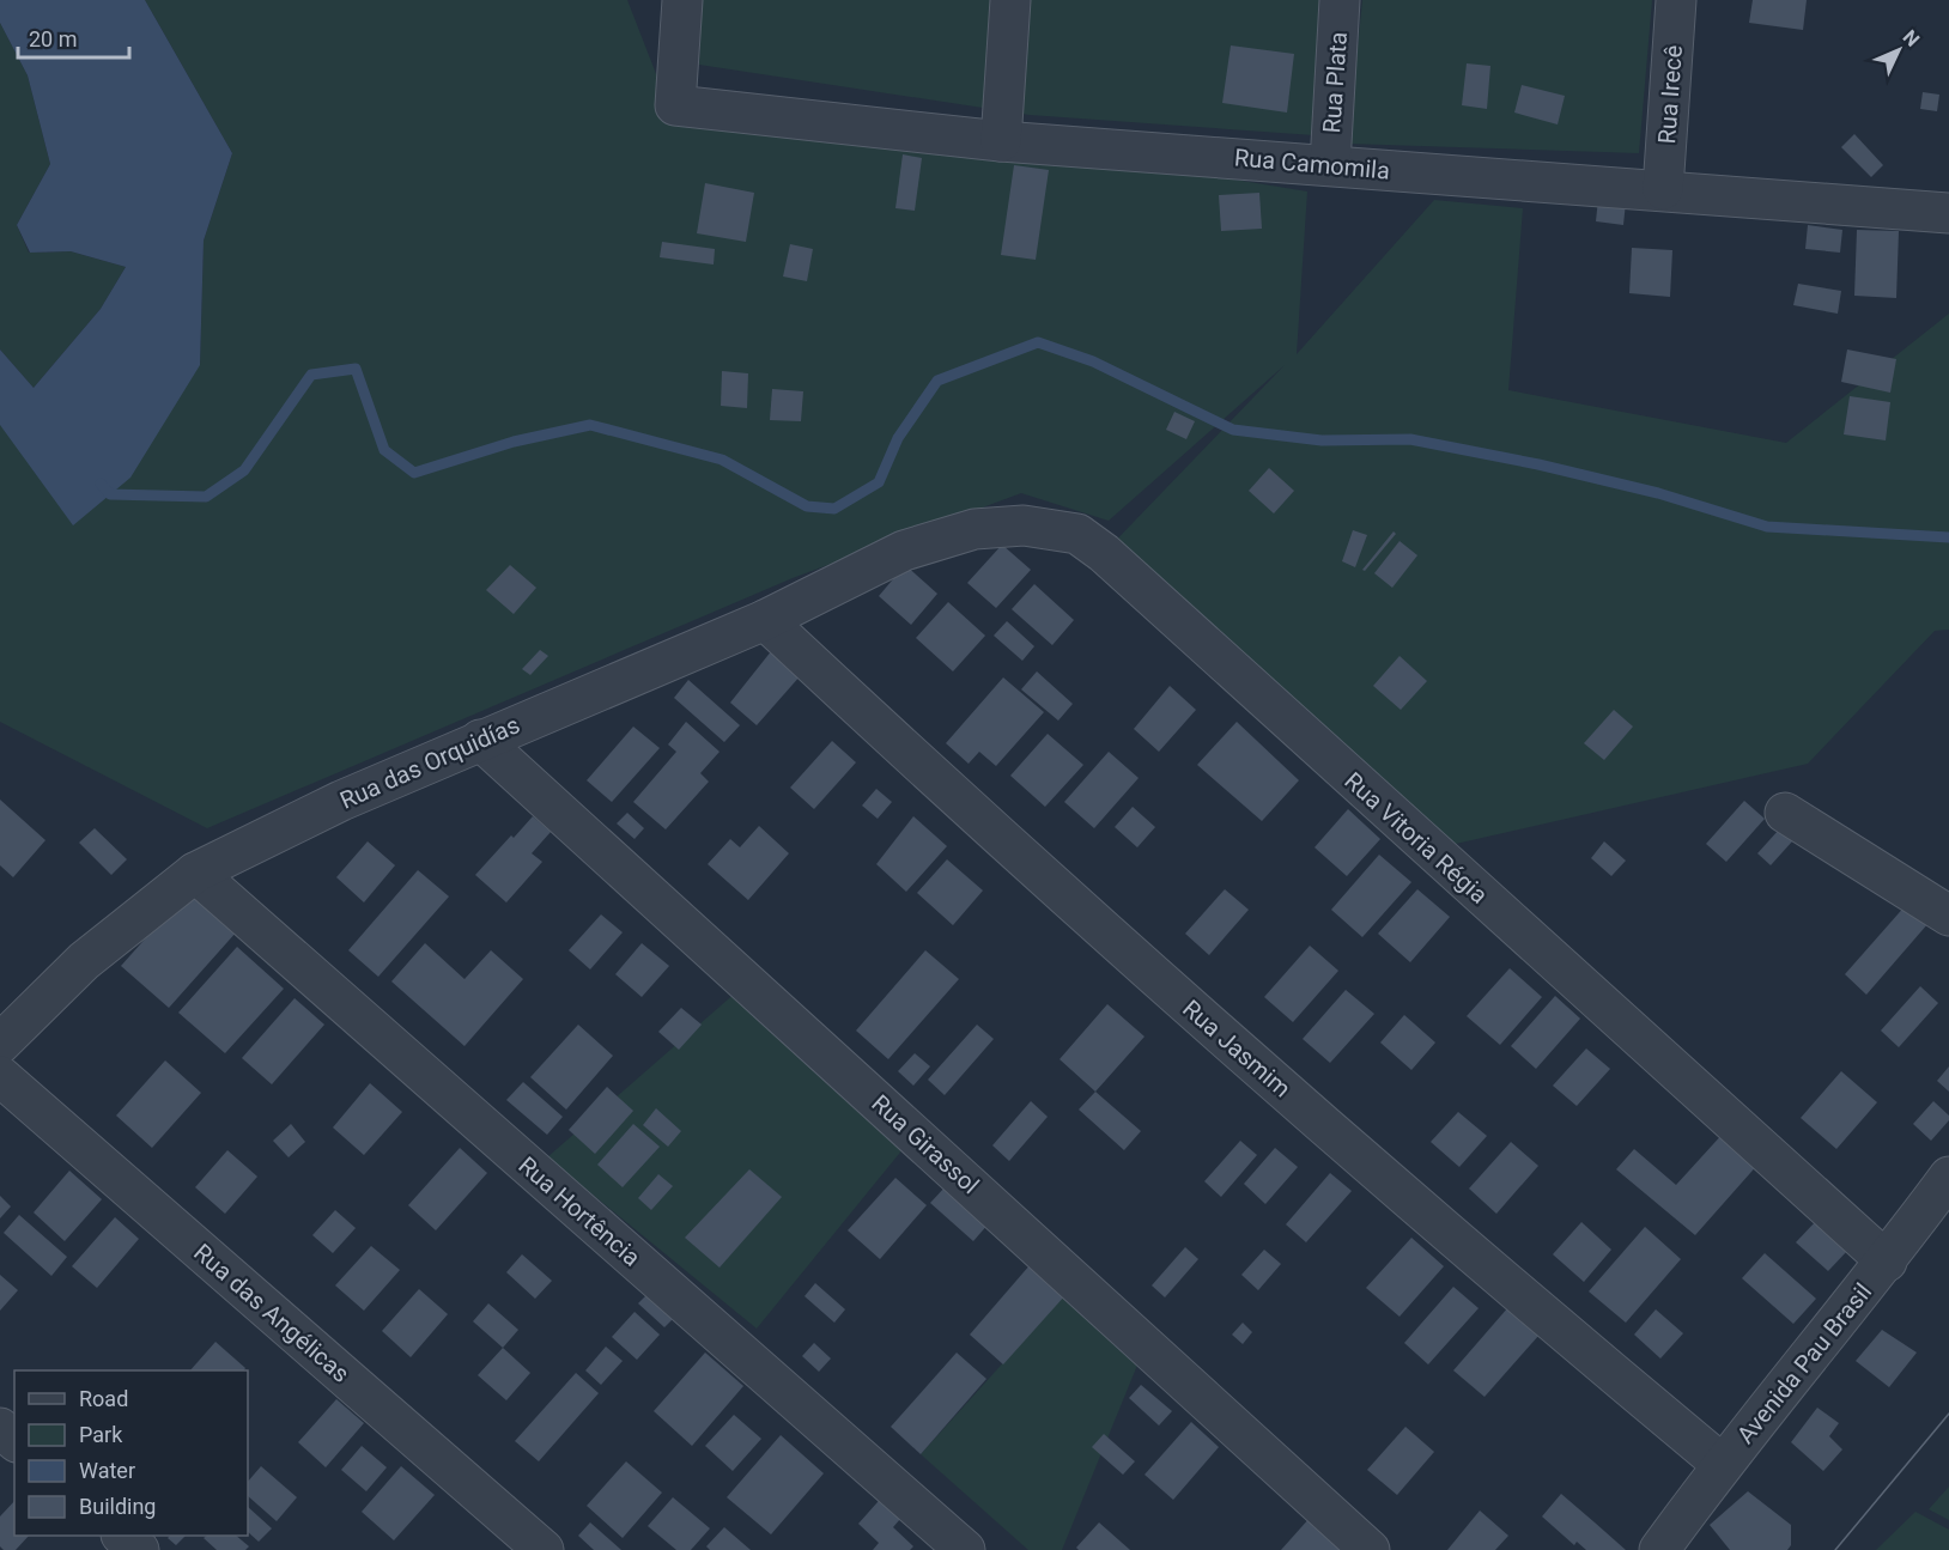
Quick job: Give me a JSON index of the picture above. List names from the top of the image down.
{
  "streets": {
    "street": [
      "Rua Plata",
      "Rua Irecê",
      "Rua Camomila",
      "Rua das Orquidías",
      "Rua Vitoria Régia",
      "Rua Jasmim",
      "Rua Girassol",
      "Rua Hortência",
      "Rua das Angélicas",
      "Avenida Pau Brasil"
    ]
  },
  "crossings": [
    ["Rua Plata", "Rua Camomila"],
    ["Rua Irecê", "Rua Camomila"],
    ["Rua das Orquidías", "Rua Vitoria Régia"],
    ["Rua das Orquidías", "Rua Jasmim"],
    ["Rua das Orquidías", "Rua Girassol"],
    ["Rua das Orquidías", "Rua Hortência"],
    ["Rua Vitoria Régia", "Avenida Pau Brasil"],
    ["Rua Jasmim", "Avenida Pau Brasil"]
  ],
  "legend": [
    "Road",
    "Park",
    "Water",
    "Building"
  ],
  "scale_bar": "20 m",
  "north": "top right"
}
